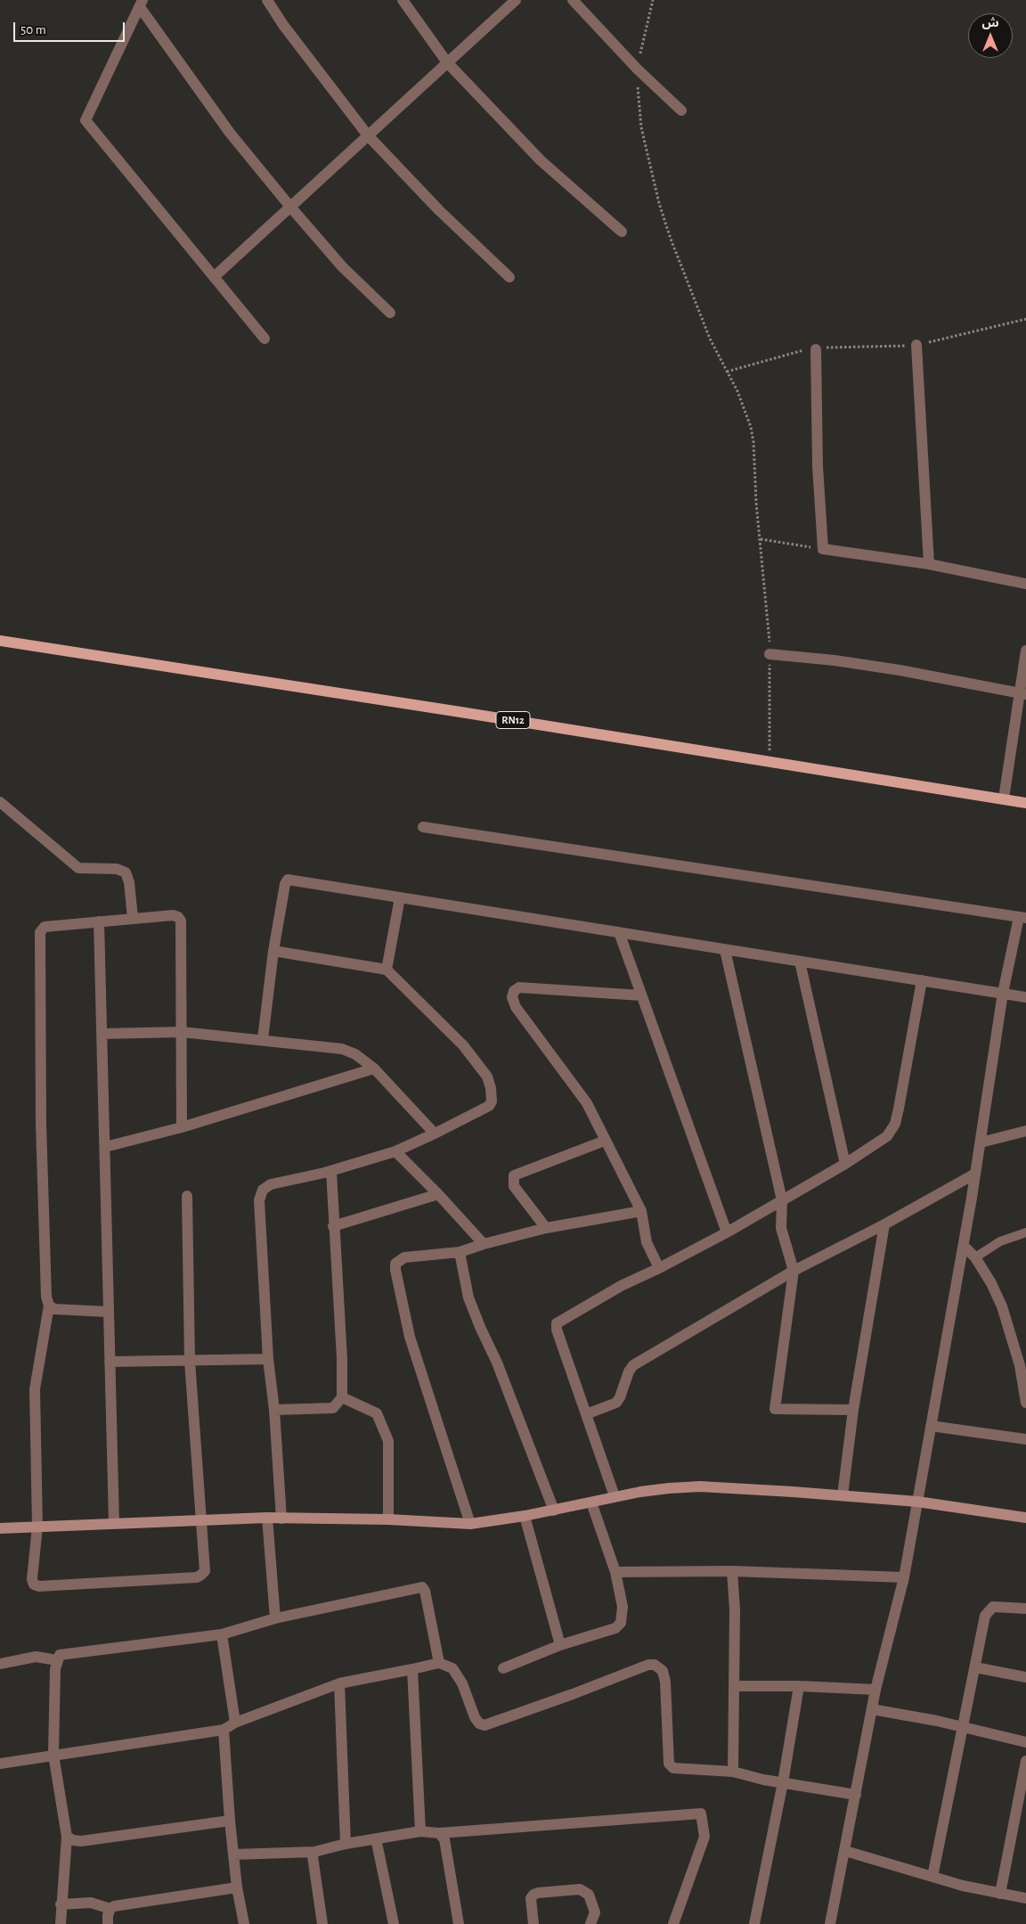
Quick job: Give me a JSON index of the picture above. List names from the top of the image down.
{
  "streets": {
    "main road": ["RN12"]
  },
  "scale_bar": "50 m",
  "north": "top"
}
